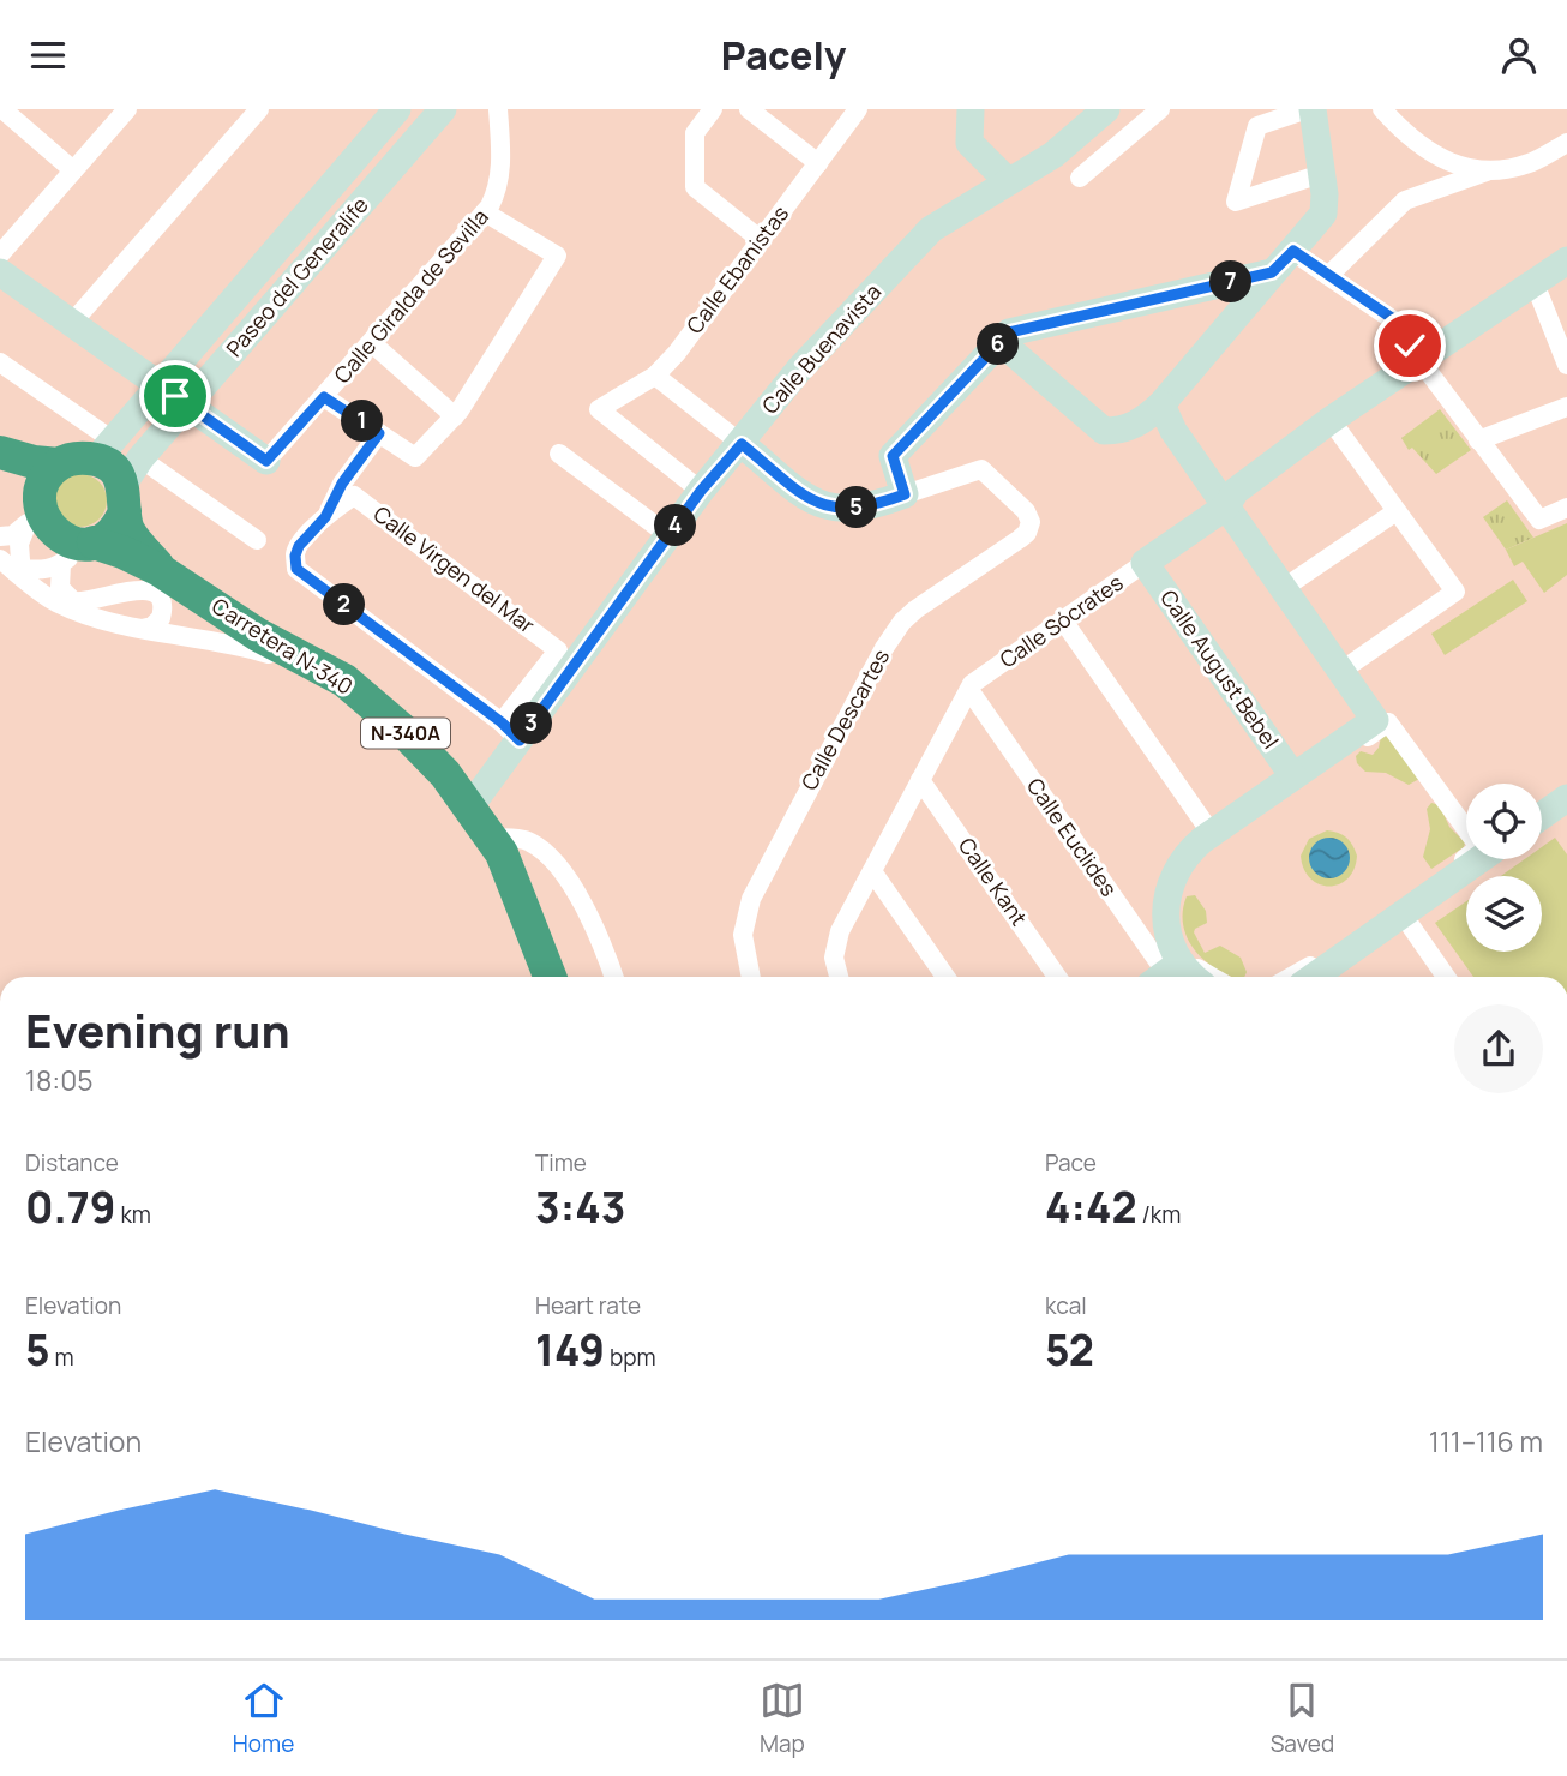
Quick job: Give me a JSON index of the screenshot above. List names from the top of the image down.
{
  "streets": {
    "highway": ["Carretera N-340", "N-340A"],
    "street": [
      "Calle Ebanistas",
      "Paseo del Generalife",
      "Calle Giralda de Sevilla",
      "Calle Buenavista",
      "Calle Virgen del Mar",
      "Calle Sócrates",
      "Calle August Bebel",
      "Calle Descartes",
      "Calle Euclides",
      "Calle Kant"
    ]
  },
  "crossings": [
    ["Calle Ebanistas", "Calle Buenavista"],
    ["Paseo del Generalife", "N-340A"],
    ["Calle Buenavista", "Calle Virgen del Mar"],
    ["Calle Buenavista", "Carretera N-340"],
    ["Calle Sócrates", "Calle August Bebel"],
    ["Calle Sócrates", "Calle Euclides"],
    ["Calle Sócrates", "Calle Kant"],
    ["Carretera N-340", "N-340A"]
  ],
  "page": {
    "header": "Pacely",
    "pins": [
      "7",
      "6",
      "1",
      "5",
      "4",
      "2",
      "3"
    ],
    "heading": ["Evening run", "18:05"],
    "stats": [
      ["Distance", "0.79 km"],
      ["Time", "3:43"],
      ["Pace", "4:42 /km"],
      ["Elevation", "5 m"],
      ["Heart rate", "149 bpm"],
      ["kcal", "52"]
    ],
    "chart": ["Elevation", "111–116 m"],
    "tabs": ["Home", "Map", "Saved"]
  }
}
